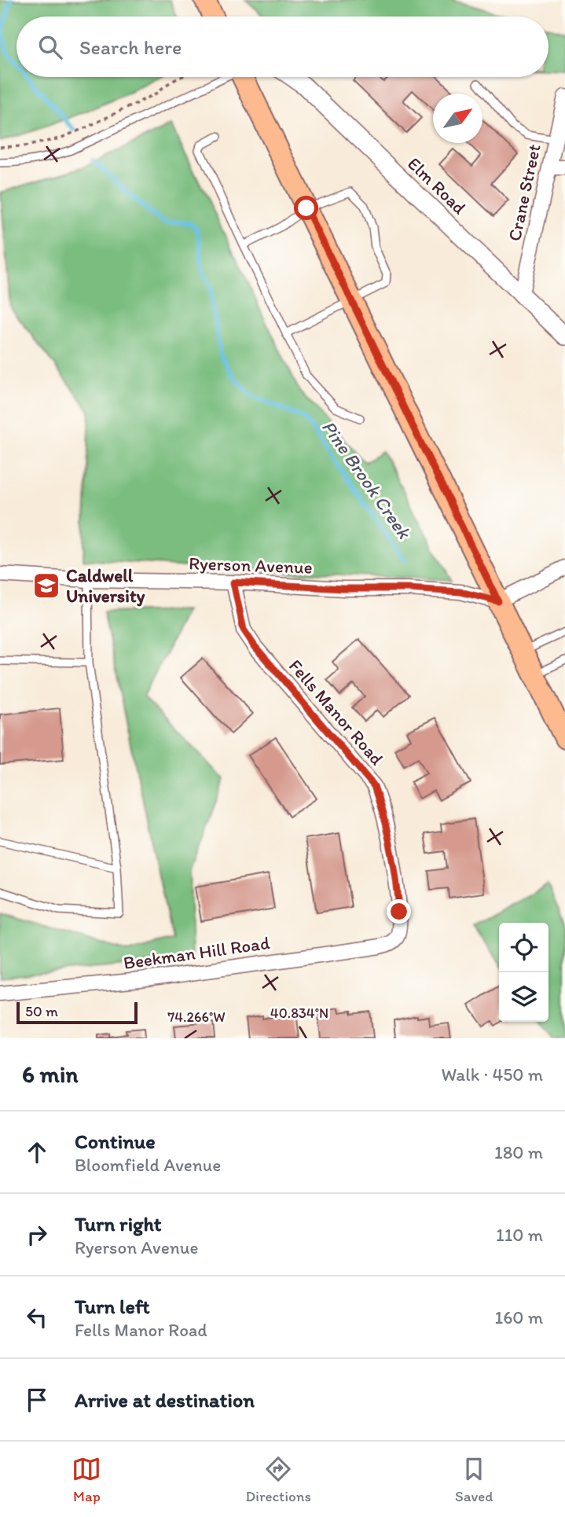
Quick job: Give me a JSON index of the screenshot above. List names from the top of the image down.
{
  "streets": {
    "street": [
      "Elm Road",
      "Crane Street",
      "Ryerson Avenue",
      "Fells Manor Road",
      "Beekman Hill Road"
    ]
  },
  "crossings": [
    ["Elm Road", "Crane Street"],
    ["Ryerson Avenue", "Fells Manor Road"],
    ["Fells Manor Road", "Beekman Hill Road"]
  ],
  "water": ["Pine Brook Creek"],
  "places": {
    "school or university": ["Caldwell University"]
  },
  "scale_bar": "50 m",
  "north": "top right",
  "page": {
    "search": "Search here",
    "scale": "50 m",
    "heading": ["6 min", "Walk · 450 m"],
    "list": [
      ["Continue", "Bloomfield Avenue", "180 m"],
      ["Turn right", "Ryerson Avenue", "110 m"],
      ["Turn left", "Fells Manor Road", "160 m"],
      "Arrive at destination"
    ],
    "nav": ["Map", "Directions", "Saved"]
  },
  "coordinates": ["40.834°N", "74.266°W"]
}
